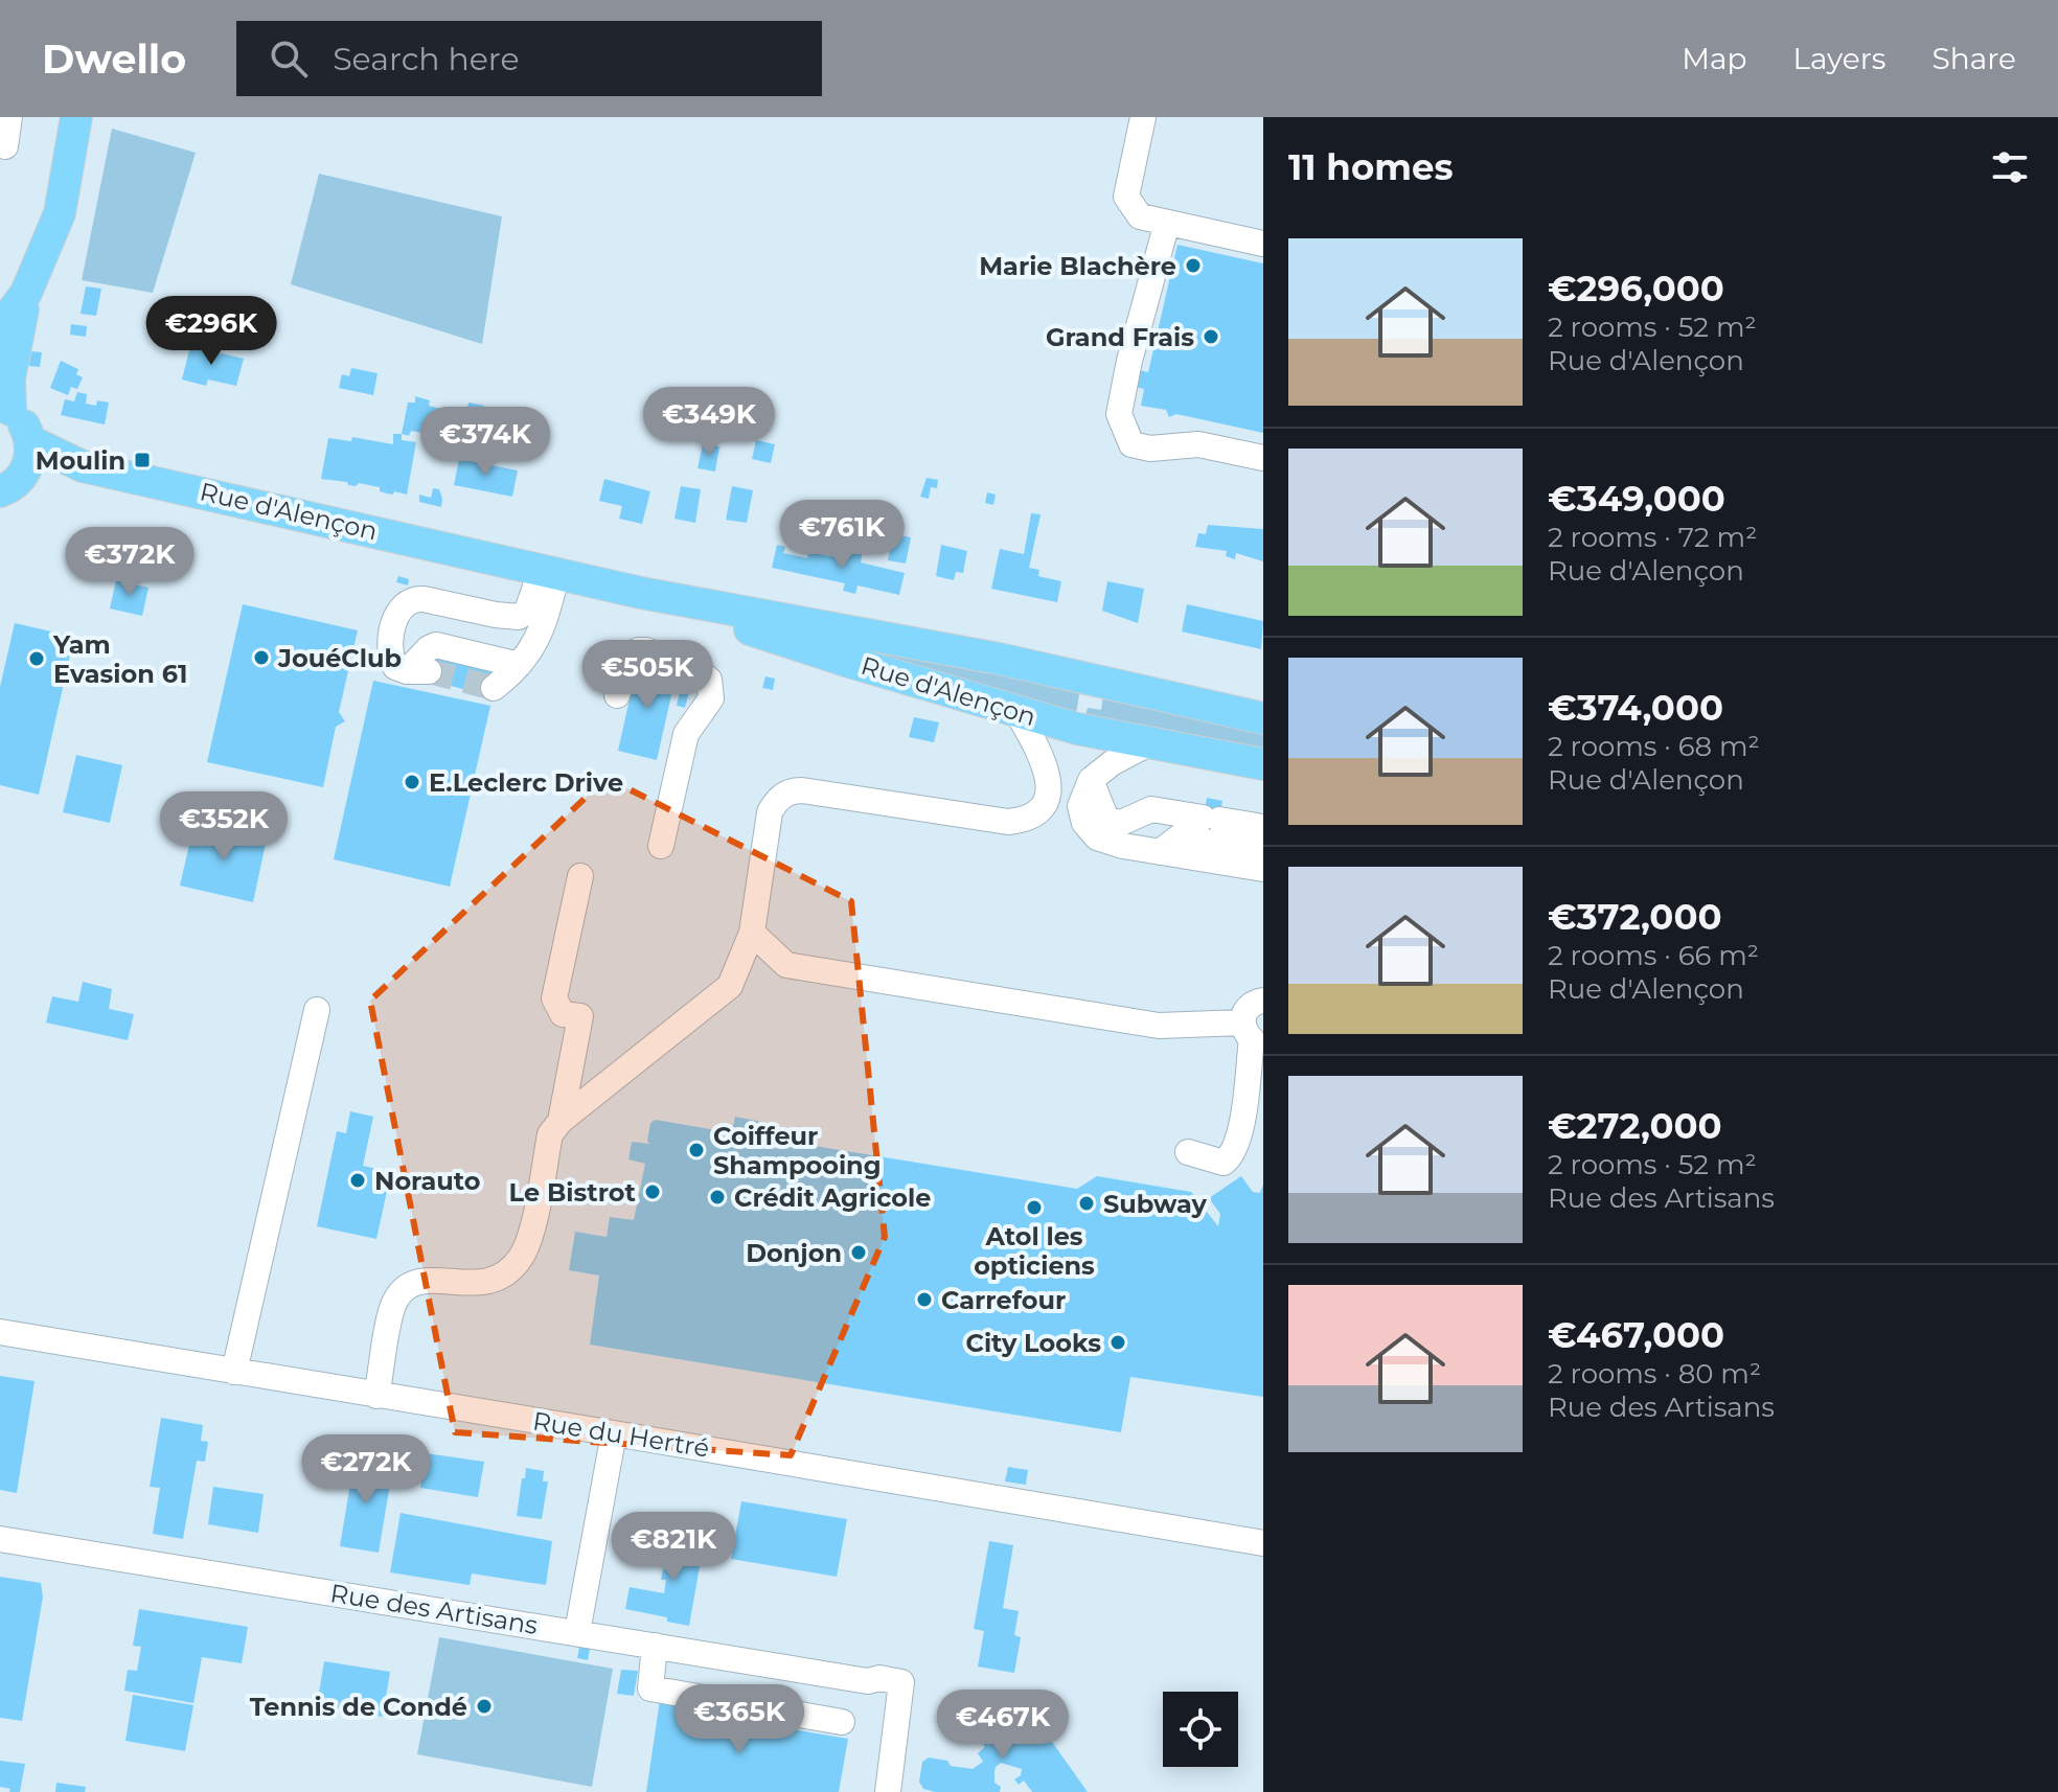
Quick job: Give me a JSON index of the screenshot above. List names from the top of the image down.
{
  "streets": {
    "main road": ["Rue d'Alençon"],
    "street": ["Rue du Hertré", "Rue des Artisans"]
  },
  "places": {
    "other": [
      "Marie Blachère",
      "Grand Frais",
      "JouéClub",
      "Yam Evasion 61",
      "E.Leclerc Drive",
      "Coiffeur Shampooing",
      "Norauto",
      "Le Bistrot",
      "Crédit Agricole",
      "Subway",
      "Atol les opticiens",
      "Donjon",
      "Carrefour",
      "City Looks",
      "Tennis de Condé"
    ],
    "transit": ["Moulin"]
  },
  "page": {
    "header": "Dwello",
    "search": "Search here",
    "nav": ["Map", "Layers", "Share"],
    "heading": "11 homes",
    "list": [
      {
        "name": "€296,000",
        "note": "2 rooms · 52 m² · Rue d'Alençon"
      },
      {
        "name": "€349,000",
        "note": "2 rooms · 72 m² · Rue d'Alençon"
      },
      {
        "name": "€374,000",
        "note": "2 rooms · 68 m² · Rue d'Alençon"
      },
      {
        "name": "€372,000",
        "note": "2 rooms · 66 m² · Rue d'Alençon"
      },
      {
        "name": "€272,000",
        "note": "2 rooms · 52 m² · Rue des Artisans"
      },
      {
        "name": "€467,000",
        "note": "2 rooms · 80 m² · Rue des Artisans"
      }
    ],
    "price": [
      "€296K",
      "€349K",
      "€374K",
      "€761K",
      "€372K",
      "€505K",
      "€352K",
      "€272K",
      "€821K",
      "€365K",
      "€467K"
    ]
  }
}
